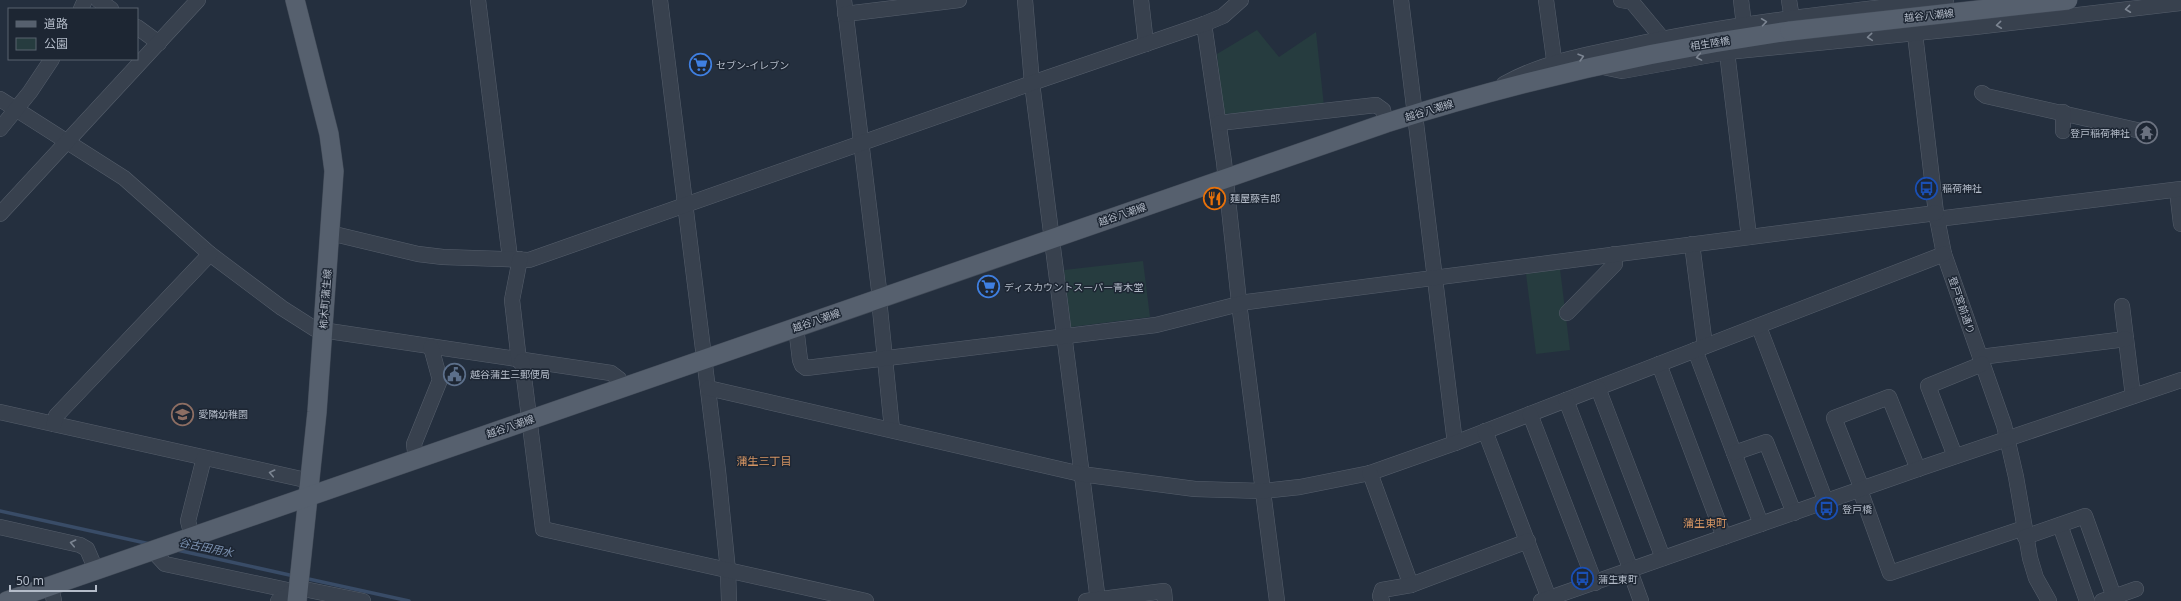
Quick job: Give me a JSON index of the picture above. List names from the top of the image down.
{
  "streets": {
    "main road": ["越谷八潮線", "相生陸橋", "柿木町蒲生線"],
    "street": ["登戸宮前通り"]
  },
  "crossings": [
    ["越谷八潮線", "相生陸橋"],
    ["越谷八潮線", "柿木町蒲生線"]
  ],
  "districts": ["蒲生三丁目", "蒲生東町"],
  "water": ["谷古田用水"],
  "places": {
    "supermarket": ["セブン-イレブン", "ディスカウントスーパー青木堂"],
    "temple": ["登戸稲荷神社"],
    "bus stop": ["稲荷神社", "登戸橋", "蒲生東町"],
    "restaurant": ["麺屋藤吉郎"],
    "public building": ["越谷蒲生三郵便局"],
    "school or university": ["愛隣幼稚園"]
  },
  "legend": ["道路", "公園"],
  "scale_bar": "50 m"
}
